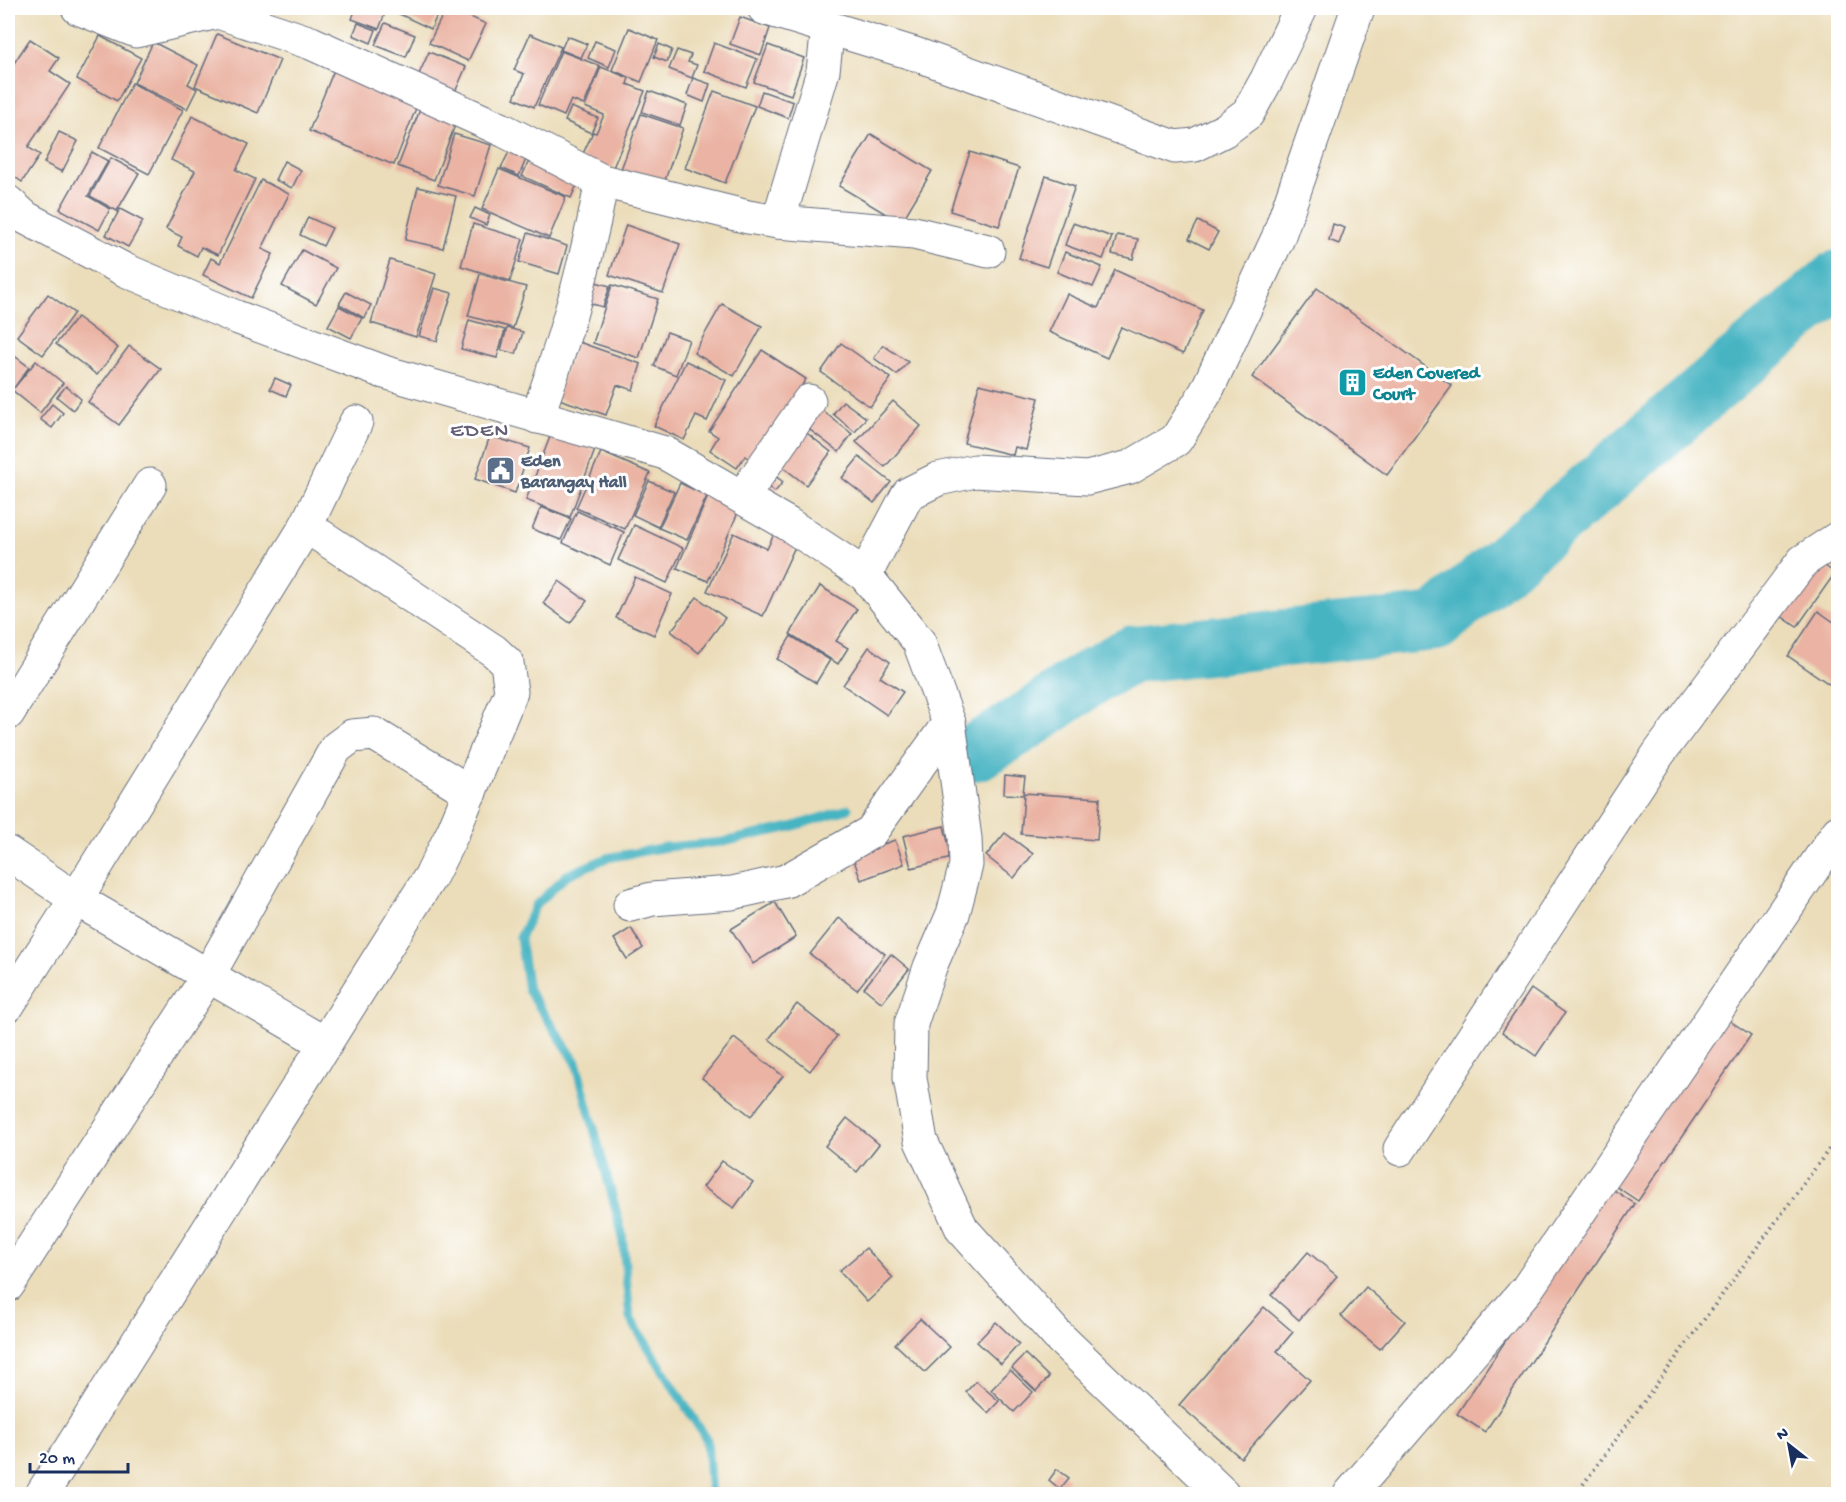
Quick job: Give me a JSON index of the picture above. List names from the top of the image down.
{
  "districts": ["EDEN"],
  "places": {
    "building": ["Eden Covered Court"],
    "public building": ["Eden Barangay Hall"]
  },
  "scale_bar": "20 m",
  "north": "top left"
}
